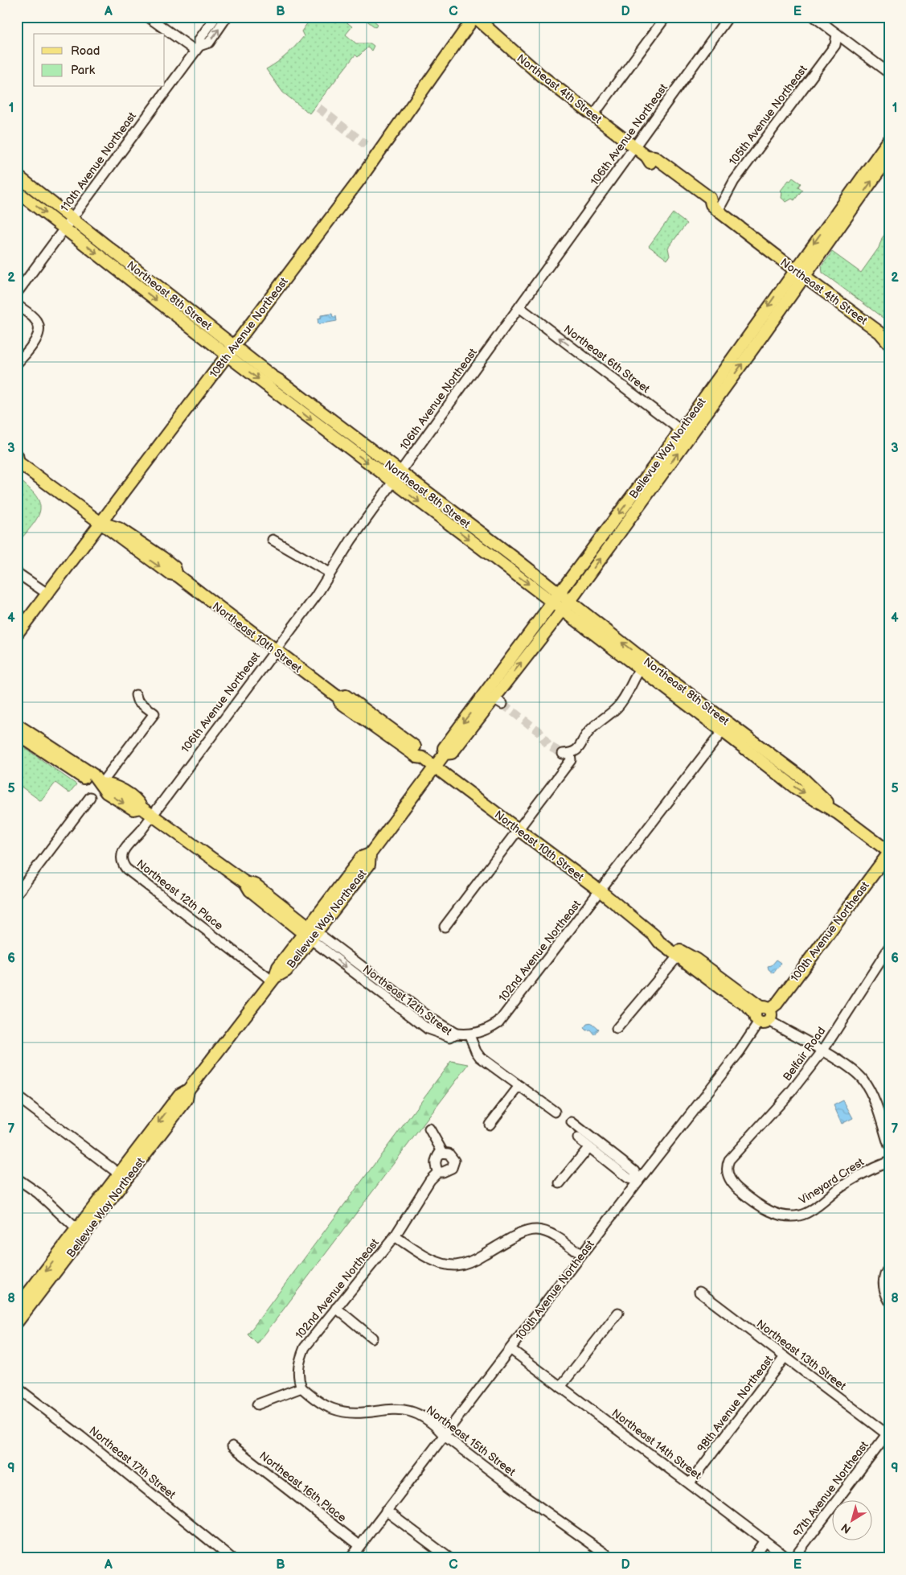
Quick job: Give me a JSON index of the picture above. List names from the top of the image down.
{
  "streets": {
    "main road": [
      "Northeast 4th Street",
      "Northeast 8th Street",
      "108th Avenue Northeast",
      "Bellevue Way Northeast",
      "Northeast 10th Street",
      "100th Avenue Northeast",
      "Northeast 12th Street"
    ],
    "street": [
      "105th Avenue Northeast",
      "106th Avenue Northeast",
      "110th Avenue Northeast",
      "Northeast 6th Street",
      "Northeast 12th Place",
      "102nd Avenue Northeast",
      "Belfair Road",
      "Vineyard Crest",
      "Northeast 13th Street",
      "98th Avenue Northeast",
      "Northeast 15th Street",
      "Northeast 14th Street",
      "Northeast 17th Street",
      "Northeast 16th Place",
      "97th Avenue Northeast"
    ]
  },
  "crossings": [
    ["Northeast 4th Street", "105th Avenue Northeast"],
    ["Northeast 4th Street", "106th Avenue Northeast"],
    ["Northeast 4th Street", "108th Avenue Northeast"],
    ["Northeast 4th Street", "Bellevue Way Northeast"],
    ["106th Avenue Northeast", "Northeast 8th Street"],
    ["106th Avenue Northeast", "Northeast 6th Street"],
    ["106th Avenue Northeast", "Northeast 10th Street"],
    ["106th Avenue Northeast", "Northeast 12th Place"],
    ["106th Avenue Northeast", "Northeast 12th Street"],
    ["110th Avenue Northeast", "Northeast 8th Street"],
    ["Northeast 8th Street", "108th Avenue Northeast"],
    ["Northeast 8th Street", "Bellevue Way Northeast"],
    ["Northeast 8th Street", "100th Avenue Northeast"],
    ["Northeast 8th Street", "102nd Avenue Northeast"],
    ["108th Avenue Northeast", "Northeast 10th Street"],
    ["Northeast 6th Street", "Bellevue Way Northeast"],
    ["Bellevue Way Northeast", "Northeast 10th Street"],
    ["Bellevue Way Northeast", "Northeast 12th Place"],
    ["Bellevue Way Northeast", "Northeast 12th Street"],
    ["Northeast 10th Street", "100th Avenue Northeast"],
    ["Northeast 10th Street", "102nd Avenue Northeast"],
    ["Northeast 12th Place", "Northeast 12th Street"],
    ["100th Avenue Northeast", "Northeast 15th Street"],
    ["100th Avenue Northeast", "Northeast 14th Street"],
    ["100th Avenue Northeast", "Northeast 16th Place"],
    ["102nd Avenue Northeast", "Northeast 12th Street"],
    ["102nd Avenue Northeast", "Northeast 15th Street"],
    ["Belfair Road", "Vineyard Crest"],
    ["Northeast 13th Street", "98th Avenue Northeast"],
    ["Northeast 13th Street", "97th Avenue Northeast"],
    ["98th Avenue Northeast", "Northeast 14th Street"]
  ],
  "one_way": ["Northeast 6th Street"],
  "legend": ["Road", "Park"],
  "north": "bottom left",
  "grid": {
    "columns": [
      "A",
      "B",
      "C",
      "D",
      "E"
    ],
    "rows": [
      "1",
      "2",
      "3",
      "4",
      "5",
      "6",
      "7",
      "8",
      "9"
    ]
  }
}
